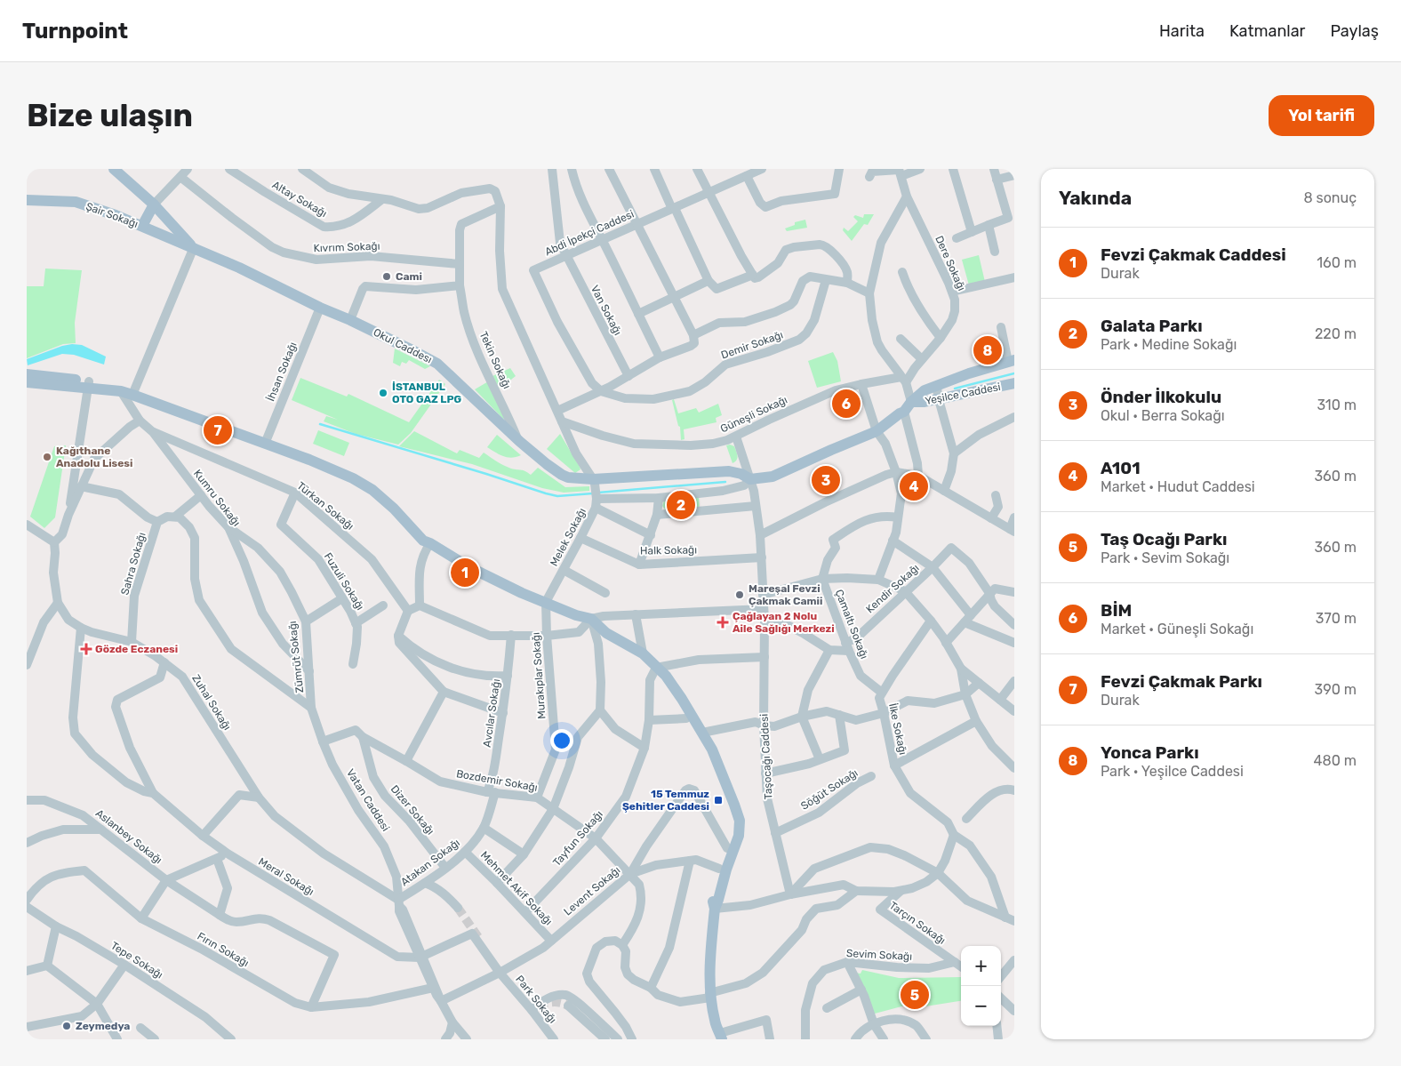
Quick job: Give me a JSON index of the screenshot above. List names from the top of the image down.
{
  "streets": {
    "main road": ["Şair Sokağı", "Okul Caddesı", "Yeşilce Caddesi"],
    "street": [
      "Altay Sokağı",
      "Abdi İpekçi Caddesi",
      "Kıvrım Sokağı",
      "Dere Sokağı",
      "Van Sokağı",
      "Demir Sokağı",
      "Tekin Sokağı",
      "İhsan Sokağı",
      "Güneşli Sokağı",
      "Kumru Sokağı",
      "Türkan Sokağı",
      "Melek Sokağı",
      "Halk Sokağı",
      "Sahra Sokağı",
      "Fuzuli Sokağı",
      "Kendir Sokağı",
      "Çamaltı Sokağı",
      "Zümrüt Sokağı",
      "Murakıplar Sokağı",
      "Zuhal Sokağı",
      "Avcılar Sokağı",
      "İlke Sokağı",
      "Taşocağı Caddesi",
      "Bozdemir Sokağı",
      "Söğüt Sokağı",
      "Vatan Caddesi",
      "Dizer Sokağı",
      "Aslanbey Sokağı",
      "Tayfun Sokağı",
      "Atakan Sokağı",
      "Meral Sokağı",
      "Mehmet Akif Sokağı",
      "Levent Sokağı",
      "Tarçın Sokağı",
      "Fırın Sokağı",
      "Sevim Sokağı",
      "Tepe Sokağı",
      "Park Sokağı"
    ]
  },
  "crossings": [
    ["Şair Sokağı", "Okul Caddesı"],
    ["Abdi İpekçi Caddesi", "Van Sokağı"],
    ["Abdi İpekçi Caddesi", "Demir Sokağı"],
    ["Kıvrım Sokağı", "Tekin Sokağı"],
    ["Dere Sokağı", "Güneşli Sokağı"],
    ["Okul Caddesı", "Tekin Sokağı"],
    ["Okul Caddesı", "İhsan Sokağı"],
    ["Okul Caddesı", "Yeşilce Caddesi"],
    ["Okul Caddesı", "Melek Sokağı"],
    ["Okul Caddesı", "Taşocağı Caddesi"],
    ["Yeşilce Caddesi", "Taşocağı Caddesi"],
    ["Güneşli Sokağı", "Taşocağı Caddesi"],
    ["Kumru Sokağı", "Türkan Sokağı"],
    ["Kumru Sokağı", "Zümrüt Sokağı"],
    ["Türkan Sokağı", "Fuzuli Sokağı"],
    ["Melek Sokağı", "Halk Sokağı"],
    ["Melek Sokağı", "Murakıplar Sokağı"],
    ["Halk Sokağı", "Taşocağı Caddesi"],
    ["Sahra Sokağı", "Zuhal Sokağı"],
    ["Kendir Sokağı", "Çamaltı Sokağı"],
    ["Çamaltı Sokağı", "İlke Sokağı"],
    ["Zümrüt Sokağı", "Vatan Caddesi"],
    ["Murakıplar Sokağı", "Bozdemir Sokağı"],
    ["Zuhal Sokağı", "Vatan Caddesi"],
    ["Zuhal Sokağı", "Atakan Sokağı"],
    ["Zuhal Sokağı", "Meral Sokağı"],
    ["Avcılar Sokağı", "Bozdemir Sokağı"],
    ["Avcılar Sokağı", "Atakan Sokağı"],
    ["Taşocağı Caddesi", "Söğüt Sokağı"],
    ["Bozdemir Sokağı", "Vatan Caddesi"],
    ["Bozdemir Sokağı", "Dizer Sokağı"],
    ["Bozdemir Sokağı", "Tayfun Sokağı"],
    ["Bozdemir Sokağı", "Atakan Sokağı"],
    ["Bozdemir Sokağı", "Levent Sokağı"],
    ["Vatan Caddesi", "Atakan Sokağı"],
    ["Vatan Caddesi", "Meral Sokağı"],
    ["Vatan Caddesi", "Levent Sokağı"],
    ["Vatan Caddesi", "Fırın Sokağı"],
    ["Vatan Caddesi", "Park Sokağı"],
    ["Dizer Sokağı", "Atakan Sokağı"],
    ["Aslanbey Sokağı", "Fırın Sokağı"],
    ["Tayfun Sokağı", "Mehmet Akif Sokağı"],
    ["Atakan Sokağı", "Mehmet Akif Sokağı"],
    ["Meral Sokağı", "Park Sokağı"],
    ["Mehmet Akif Sokağı", "Levent Sokağı"],
    ["Levent Sokağı", "Park Sokağı"],
    ["Tarçın Sokağı", "Sevim Sokağı"]
  ],
  "places": {
    "other": [
      "Cami",
      "İSTANBUL OTO GAZ LPG",
      "Kağıthane Anadolu Lisesi",
      "Mareşal Fevzi Çakmak Camii",
      "Zeymedya"
    ],
    "health": ["Çağlayan 2 Nolu Aile Sağlığı Merkezi", "Gözde Eczanesi"],
    "transit": ["15 Temmuz Şehitler Caddesi"]
  },
  "page": {
    "header": "Turnpoint",
    "nav": ["Harita", "Katmanlar", "Paylaş"],
    "buttons": "Yol tarifi",
    "title": "Bize ulaşın",
    "heading": ["Yakında", "8 sonuç"],
    "list": [
      {
        "mark": "1",
        "name": "Fevzi Çakmak Caddesi",
        "note": "Durak",
        "value": "160 m"
      },
      {
        "mark": "2",
        "name": "Galata Parkı",
        "note": "Park · Medine Sokağı",
        "value": "220 m"
      },
      {
        "mark": "3",
        "name": "Önder İlkokulu",
        "note": "Okul · Berra Sokağı",
        "value": "310 m"
      },
      {
        "mark": "4",
        "name": "A101",
        "note": "Market · Hudut Caddesi",
        "value": "360 m"
      },
      {
        "mark": "5",
        "name": "Taş Ocağı Parkı",
        "note": "Park · Sevim Sokağı",
        "value": "360 m"
      },
      {
        "mark": "6",
        "name": "BİM",
        "note": "Market · Güneşli Sokağı",
        "value": "370 m"
      },
      {
        "mark": "7",
        "name": "Fevzi Çakmak Parkı",
        "note": "Durak",
        "value": "390 m"
      },
      {
        "mark": "8",
        "name": "Yonca Parkı",
        "note": "Park · Yeşilce Caddesi",
        "value": "480 m"
      }
    ],
    "pins": [
      "8",
      "6",
      "7",
      "3",
      "4",
      "2",
      "1",
      "5"
    ],
    "map_buttons": ["+", "−"]
  }
}
